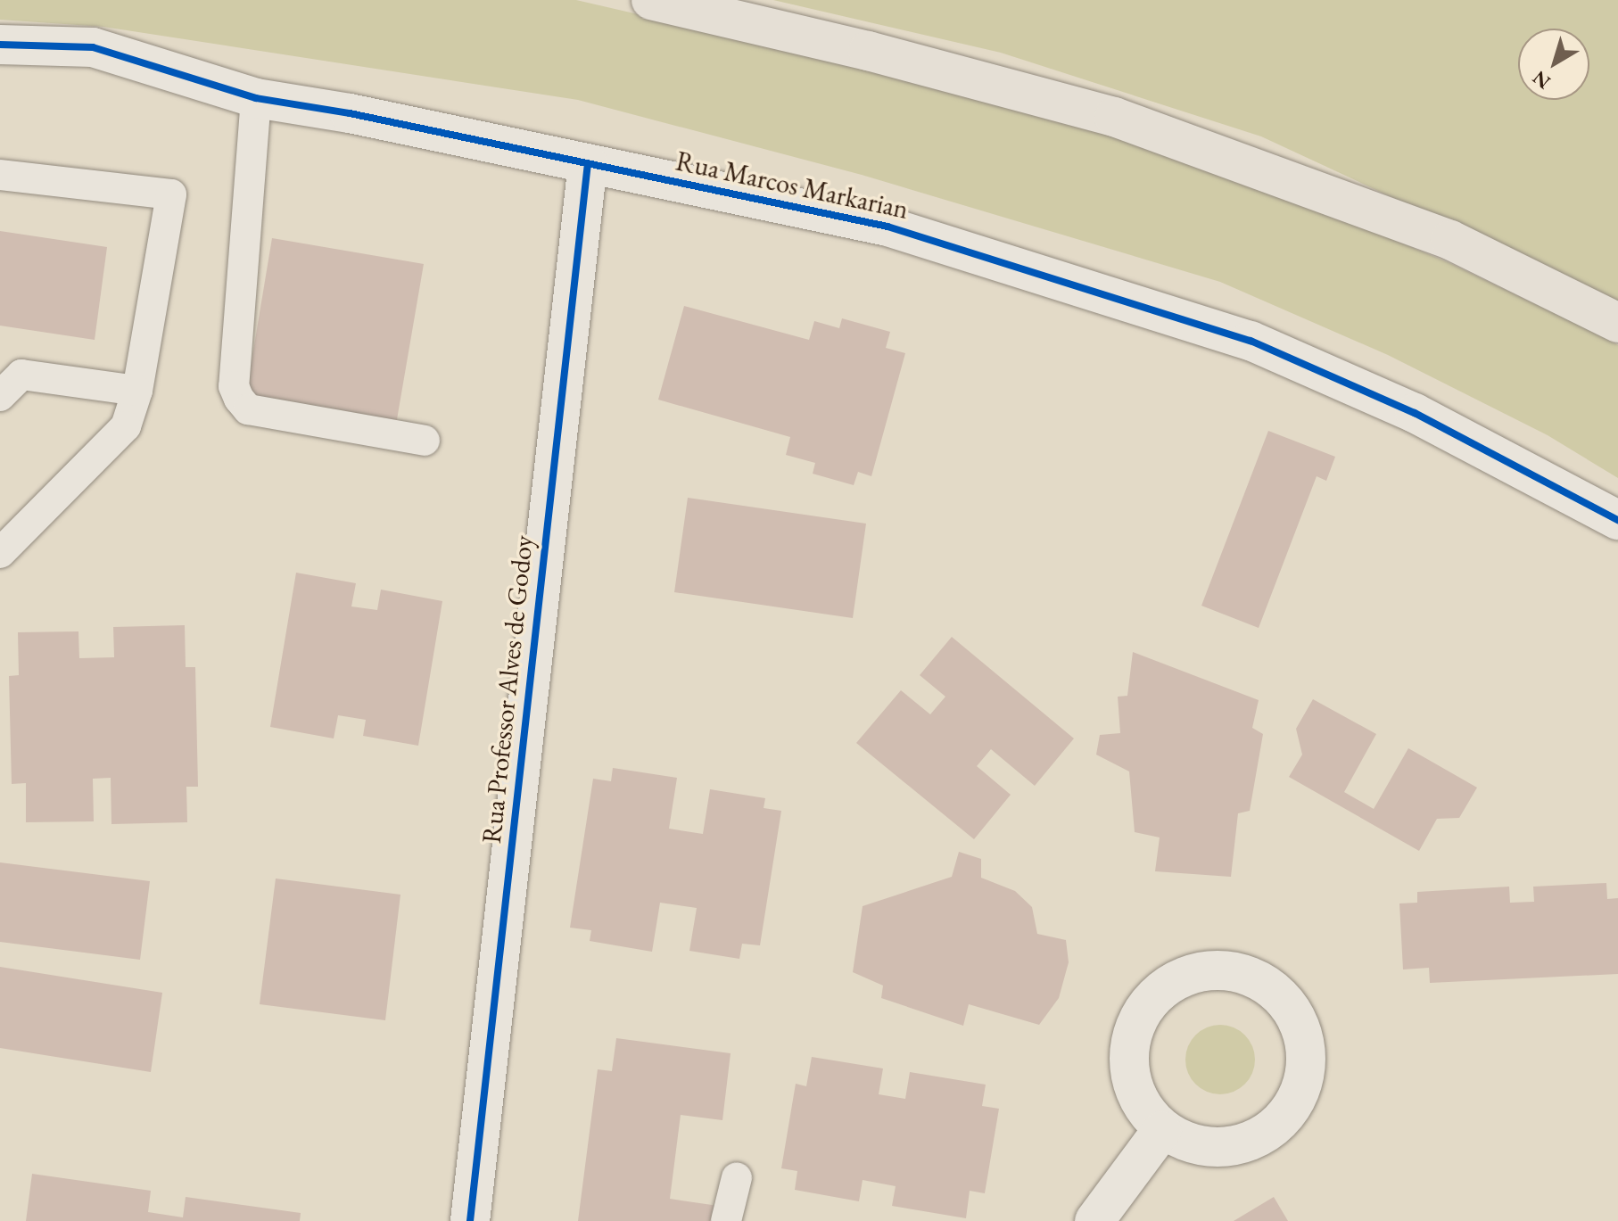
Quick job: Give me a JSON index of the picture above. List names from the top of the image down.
{
  "streets": {
    "street": ["Rua Marcos Markarian", "Rua Professor Alves de Godoy"]
  },
  "crossings": [
    ["Rua Marcos Markarian", "Rua Professor Alves de Godoy"]
  ],
  "north": "bottom left"
}
